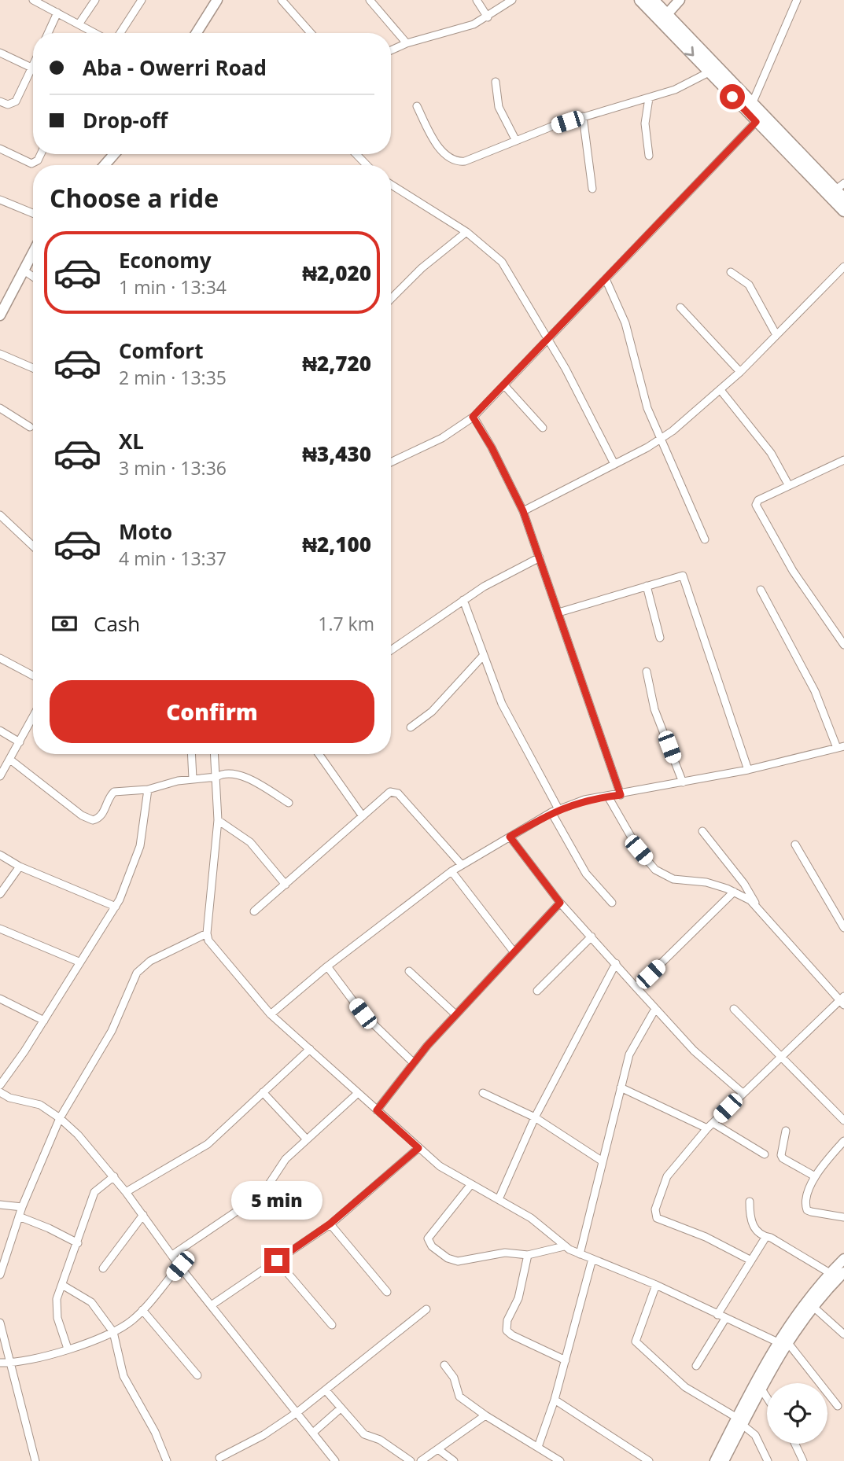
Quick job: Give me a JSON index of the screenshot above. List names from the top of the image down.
{
  "page": {
    "banner": ["Aba - Owerri Road", "Drop-off"],
    "heading": "Choose a ride",
    "list": [
      {
        "name": "Economy",
        "note": "1 min · 13:34",
        "value": "₦2,020"
      },
      {
        "name": "Comfort",
        "note": "2 min · 13:35",
        "value": "₦2,720"
      },
      {
        "name": "XL",
        "note": "3 min · 13:36",
        "value": "₦3,430"
      },
      {
        "name": "Moto",
        "note": "4 min · 13:37",
        "value": "₦2,100"
      }
    ],
    "pay": ["Cash", "1.7 km"],
    "buttons": "Confirm",
    "bubble": "5 min"
  }
}
